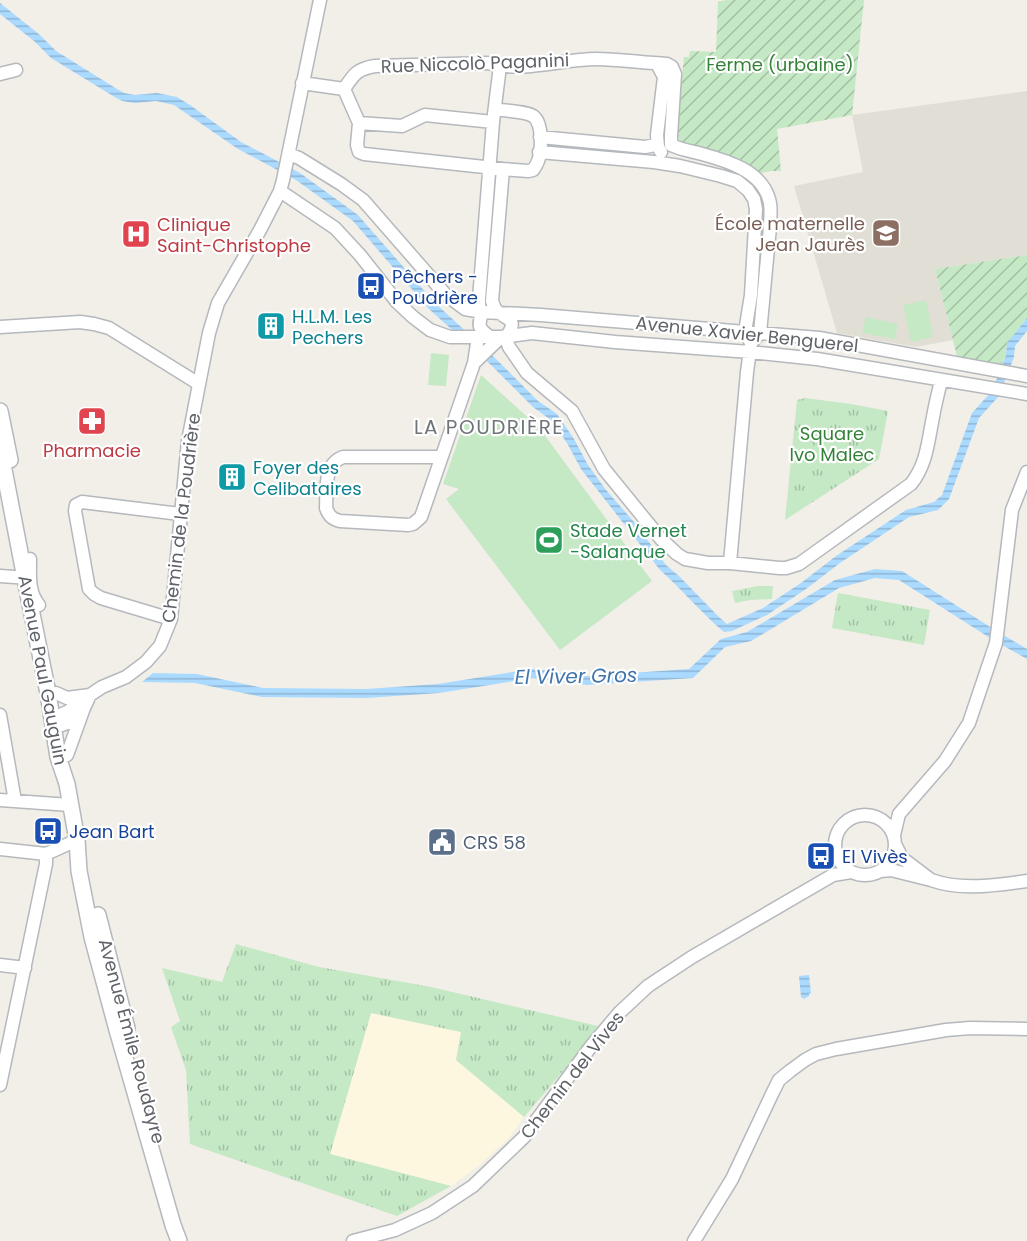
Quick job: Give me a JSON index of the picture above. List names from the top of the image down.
{
  "streets": {
    "street": [
      "Rue Niccolò Paganini",
      "Avenue Xavier Benguerel",
      "Chemin de la Poudrière",
      "Avenue Paul Gauguin",
      "Avenue Émile Roudayre",
      "Chemin del Vives"
    ]
  },
  "crossings": [
    ["Avenue Xavier Benguerel", "Chemin de la Poudrière"],
    ["Chemin de la Poudrière", "Avenue Paul Gauguin"],
    ["Avenue Paul Gauguin", "Avenue Émile Roudayre"]
  ],
  "districts": ["LA POUDRIÈRE"],
  "water": ["El Viver Gros"],
  "parks": ["Ferme (urbaine)", "Square Ivo Malec"],
  "places": {
    "school or university": ["École maternelle Jean Jaurès"],
    "hospital": ["Clinique Saint-Christophe"],
    "bus stop": ["Pêchers - Poudrière", "Jean Bart", "El Vivès"],
    "building": ["H.L.M. Les Pechers", "Foyer des Celibataires"],
    "pharmacy": ["Pharmacie"],
    "sports": ["Stade Vernet -Salanque"],
    "public building": ["CRS 58"]
  }
}
